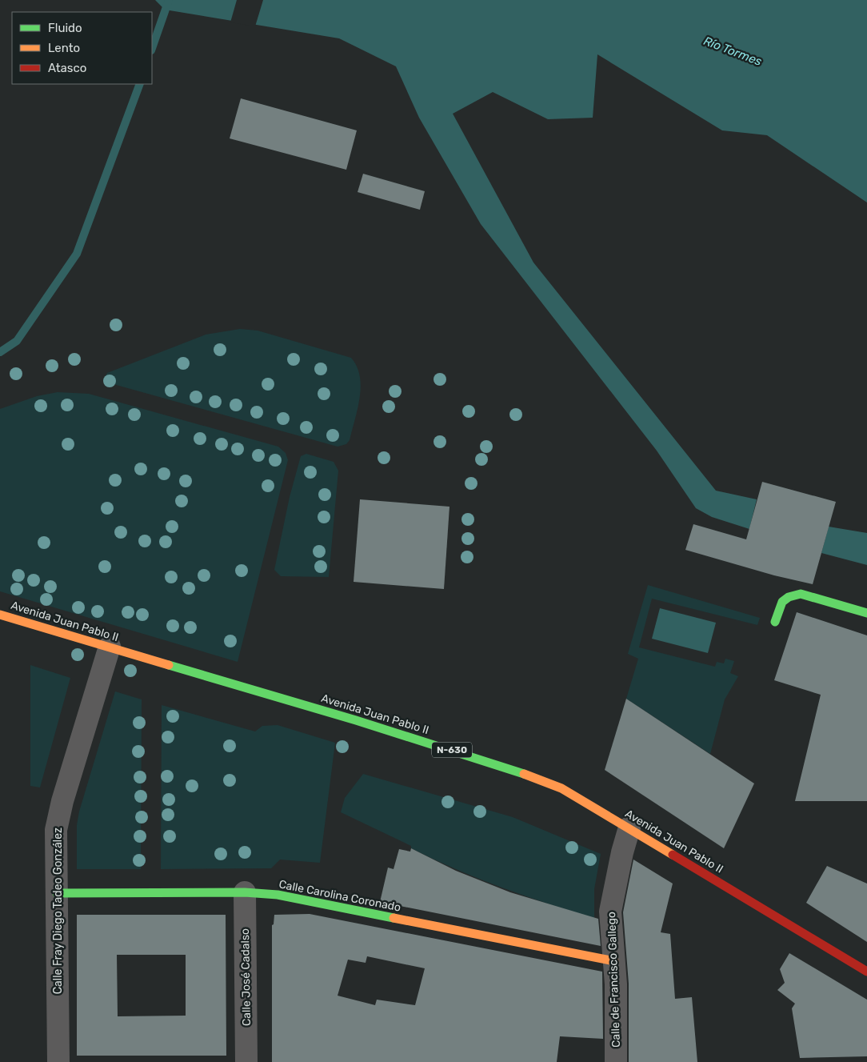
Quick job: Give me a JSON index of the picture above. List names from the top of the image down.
{
  "streets": {
    "main road": ["Avenida Juan Pablo II", "N-630", "Calle Carolina Coronado"],
    "street": ["Calle Fray Diego Tadeo González", "Calle José Cadalso", "Calle de Francisco Gallego"]
  },
  "crossings": [
    ["Avenida Juan Pablo II", "Calle Fray Diego Tadeo González"],
    ["Avenida Juan Pablo II", "Calle de Francisco Gallego"],
    ["Calle Carolina Coronado", "Calle Fray Diego Tadeo González"],
    ["Calle Carolina Coronado", "Calle José Cadalso"],
    ["Calle Carolina Coronado", "Calle de Francisco Gallego"]
  ],
  "water": ["Río Tormes"],
  "legend": ["Fluido", "Lento", "Atasco"]
}
